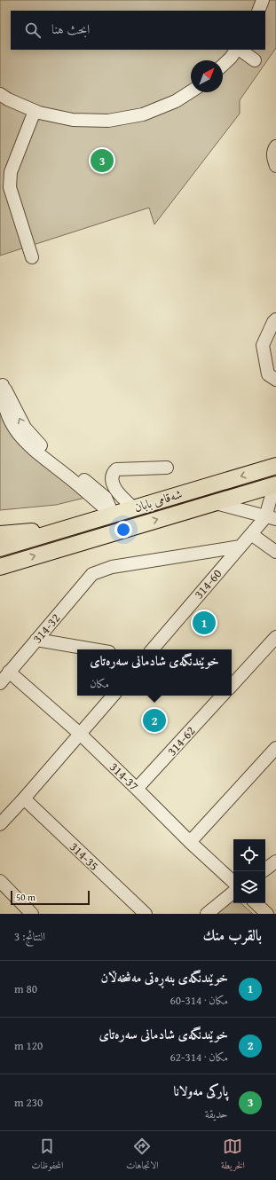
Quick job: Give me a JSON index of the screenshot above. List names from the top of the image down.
{
  "streets": {
    "main road": ["شەقامی بابان"],
    "street": [
      "314-60",
      "314-32",
      "314-62",
      "314-37",
      "314-35"
    ]
  },
  "crossings": [
    ["314-60", "314-32"],
    ["314-32", "314-37"],
    ["314-62", "314-37"]
  ],
  "scale_bar": "50 m",
  "north": "top right",
  "page": {
    "search": "ابحث هنا",
    "pins": ["3", "1", "2"],
    "popup": ["خوێندنگەی شادمانی سەرەتای", "مكان"],
    "scale": "50 m",
    "heading": ["بالقرب منك", "النتائج: 3"],
    "list": [
      {
        "mark": "1",
        "name": "خوێندنگەی بنەڕەتی مەشخەڵان",
        "note": "مكان · 314-60",
        "value": "80 m"
      },
      {
        "mark": "2",
        "name": "خوێندنگەی شادمانی سەرەتای",
        "note": "مكان · 314-62",
        "value": "120 m"
      },
      {
        "mark": "3",
        "name": "پارکی مەولانا",
        "note": "حديقة",
        "value": "230 m"
      }
    ],
    "nav": ["الخريطة", "الاتجاهات", "المحفوظات"]
  }
}
